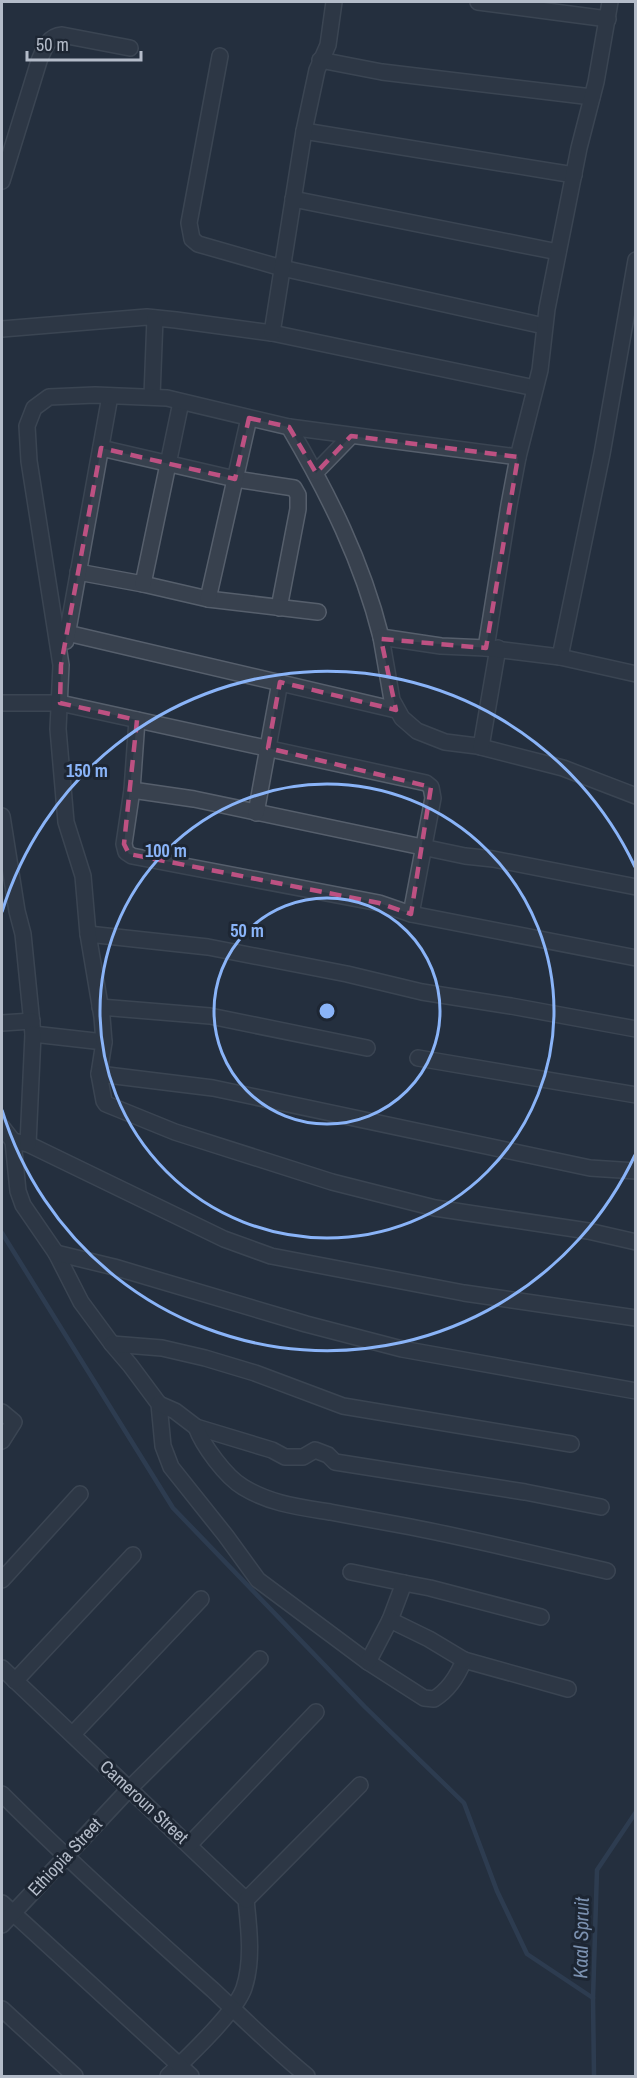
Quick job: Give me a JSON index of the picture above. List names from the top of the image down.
{
  "streets": {
    "street": ["Cameroun Street", "Ethiopia Street"]
  },
  "crossings": [
    ["Cameroun Street", "Ethiopia Street"]
  ],
  "water": ["Kaal Spruit"],
  "scale_bar": "50 m",
  "rings": ["150 m", "100 m", "50 m"]
}
